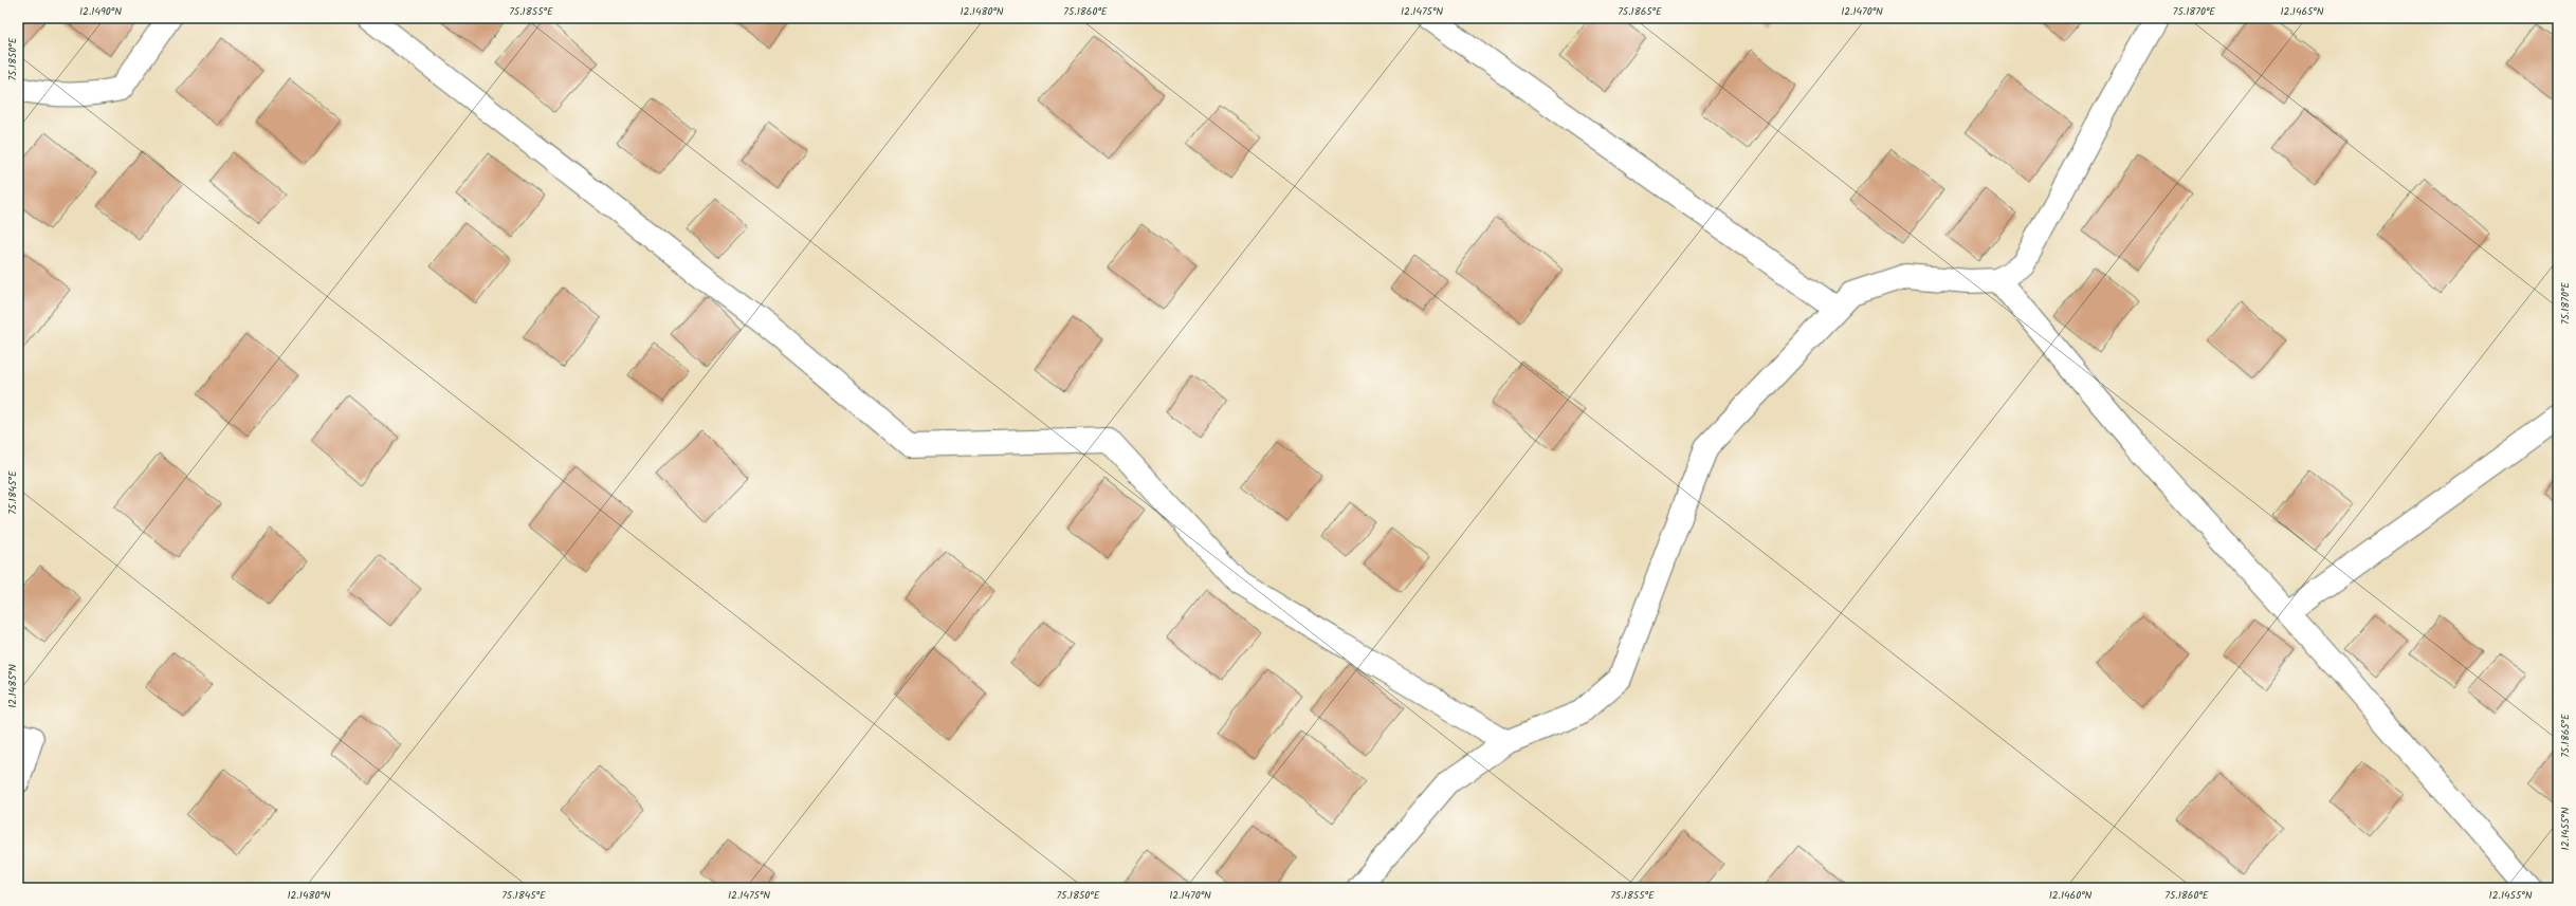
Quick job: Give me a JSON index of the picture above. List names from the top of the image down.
{
  "coordinates": [
    "12.1490°N",
    "75.1855°E",
    "12.1480°N",
    "75.1860°E",
    "12.1475°N",
    "75.1865°E",
    "12.1470°N",
    "75.1870°E",
    "12.1465°N",
    "75.1850°E",
    "75.1845°E",
    "12.1485°N",
    "12.1455°N",
    "12.1460°N"
  ]
}
